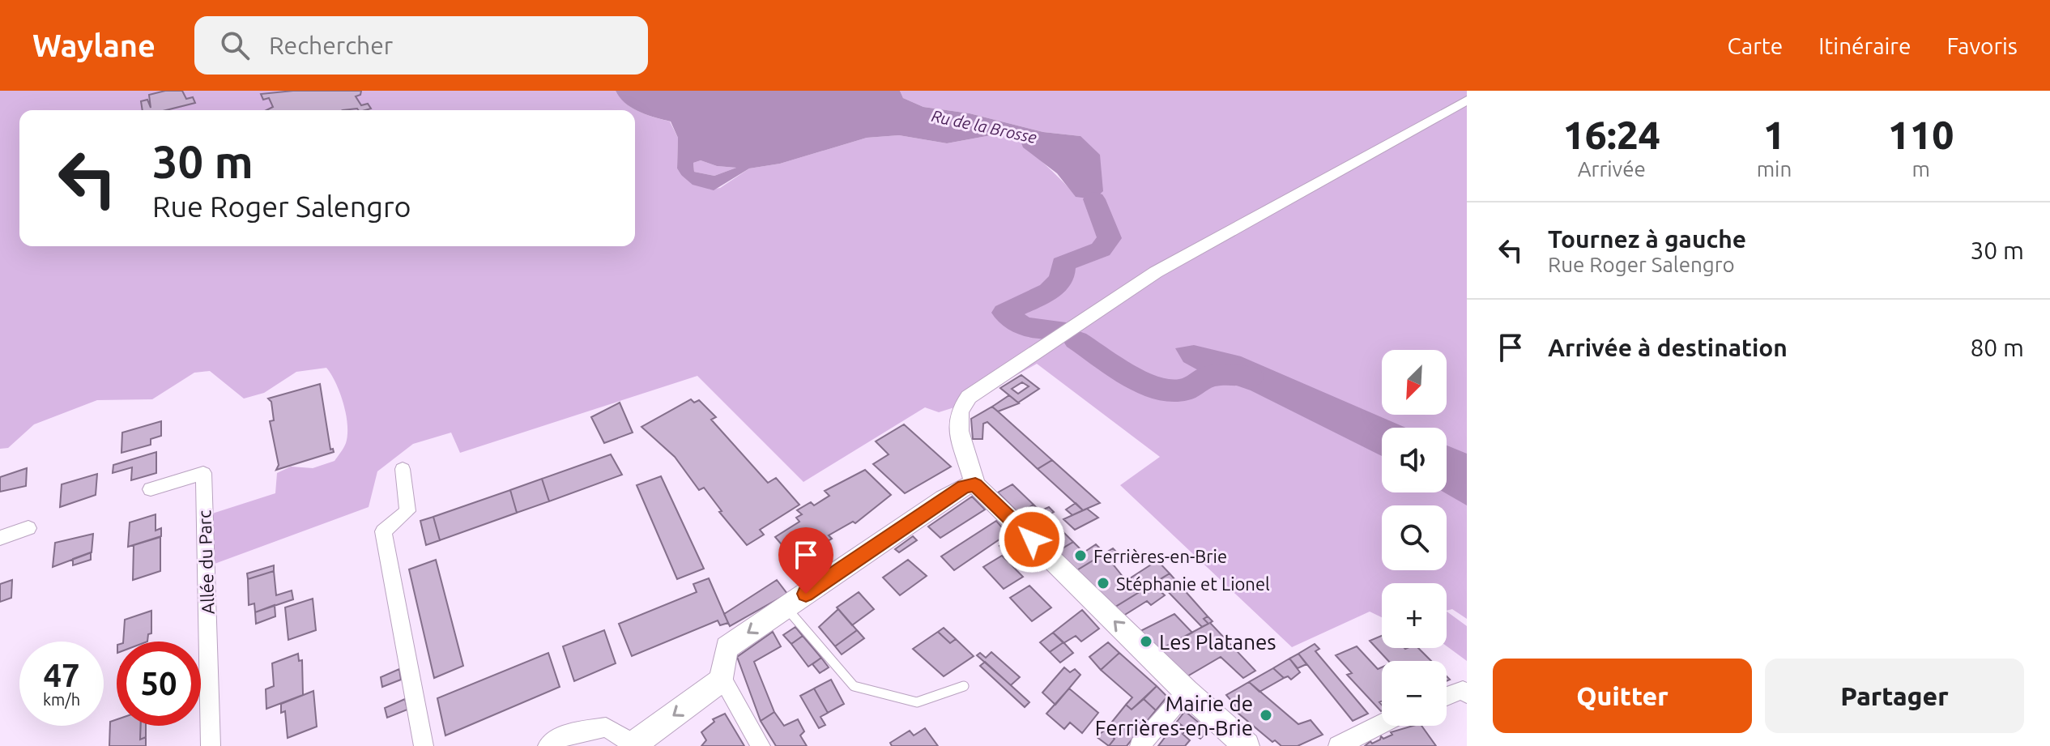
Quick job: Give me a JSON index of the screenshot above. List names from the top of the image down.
{
  "streets": {
    "street": ["Allée du Parc"]
  },
  "water": ["Ru de la Brosse"],
  "places": [
    "Ferrières-en-Brie",
    "Stéphanie et Lionel",
    "Les Platanes",
    "Mairie de Ferrières-en-Brie"
  ],
  "north": "bottom left",
  "page": {
    "header": "Waylane",
    "search": "Rechercher",
    "nav": ["Carte", "Itinéraire", "Favoris"],
    "eta": [
      "16:24",
      "Arrivée",
      "1",
      "min",
      "110",
      "m"
    ],
    "turn": ["30 m", "Rue Roger Salengro"],
    "list": [
      {
        "name": "Tournez à gauche",
        "note": "Rue Roger Salengro",
        "value": "30 m"
      },
      {
        "name": "Arrivée à destination",
        "value": "80 m"
      }
    ],
    "map_buttons": ["+", "−"],
    "speed": "47 km/h",
    "limit": "50",
    "buttons": ["Quitter", "Partager"]
  }
}
